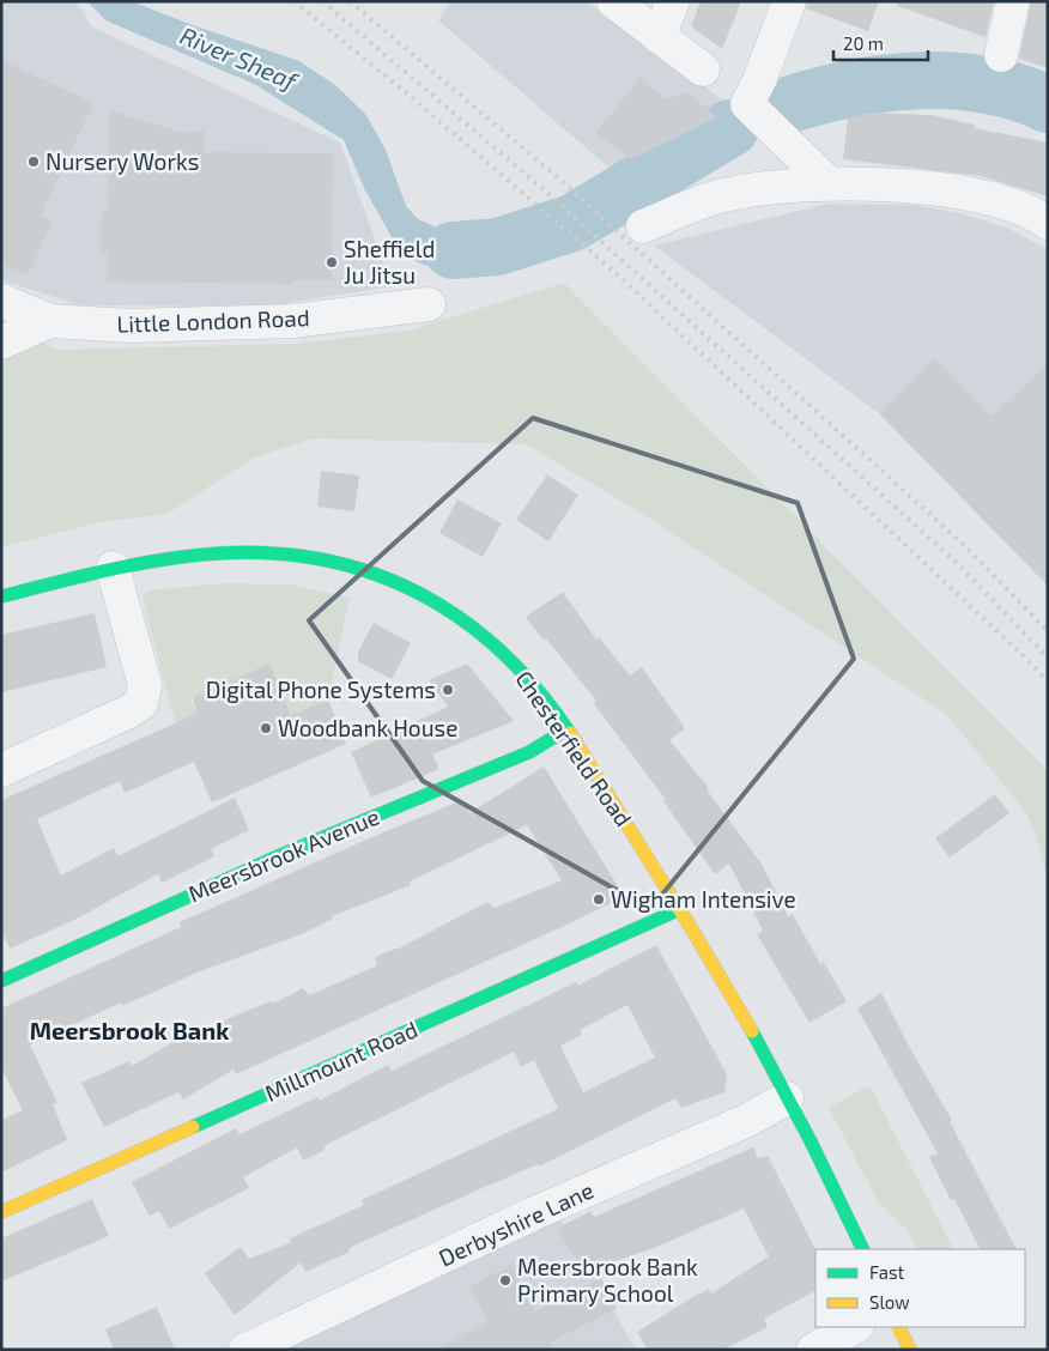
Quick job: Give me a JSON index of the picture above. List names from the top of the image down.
{
  "streets": {
    "main road": ["Chesterfield Road", "Meersbrook Avenue", "Millmount Road"],
    "street": ["Little London Road", "Derbyshire Lane"]
  },
  "crossings": [
    ["Chesterfield Road", "Meersbrook Avenue"],
    ["Chesterfield Road", "Millmount Road"],
    ["Chesterfield Road", "Derbyshire Lane"]
  ],
  "districts": ["Meersbrook Bank"],
  "water": ["River Sheaf"],
  "places": [
    "Nursery Works",
    "Sheffield Ju Jitsu",
    "Digital Phone Systems",
    "Woodbank House",
    "Wigham Intensive",
    "Meersbrook Bank Primary School"
  ],
  "legend": ["Fast", "Slow"],
  "scale_bar": "20 m"
}
